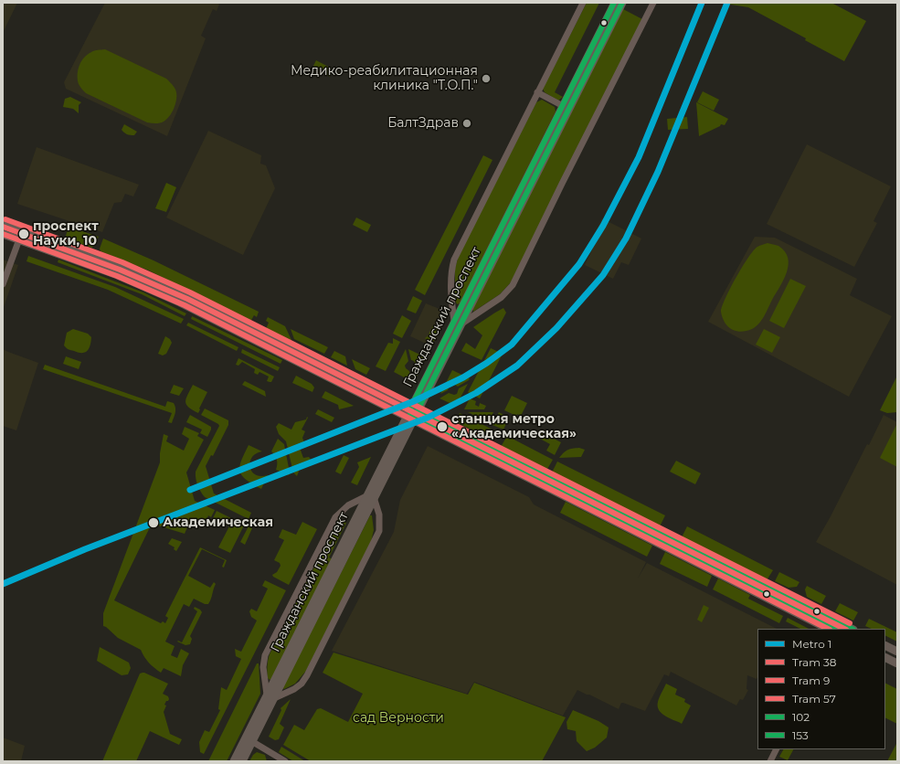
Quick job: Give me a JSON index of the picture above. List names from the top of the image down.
{
  "streets": {
    "main road": ["Гражданский проспект"]
  },
  "parks": ["сад Верности"],
  "places": [
    "Медико-реабилитационная клиника \"Т.О.П.\"",
    "БалтЗдрав",
    "проспект Науки, 10",
    "станция метро «Академическая»",
    "Академическая"
  ],
  "lines": [
    "metro line 1",
    "transit line 102",
    "transit line 153",
    "tram line 57",
    "tram line 38",
    "tram line 9"
  ],
  "legend": [
    "Metro 1",
    "Tram 38",
    "Tram 9",
    "Tram 57",
    "102",
    "153"
  ]
}
